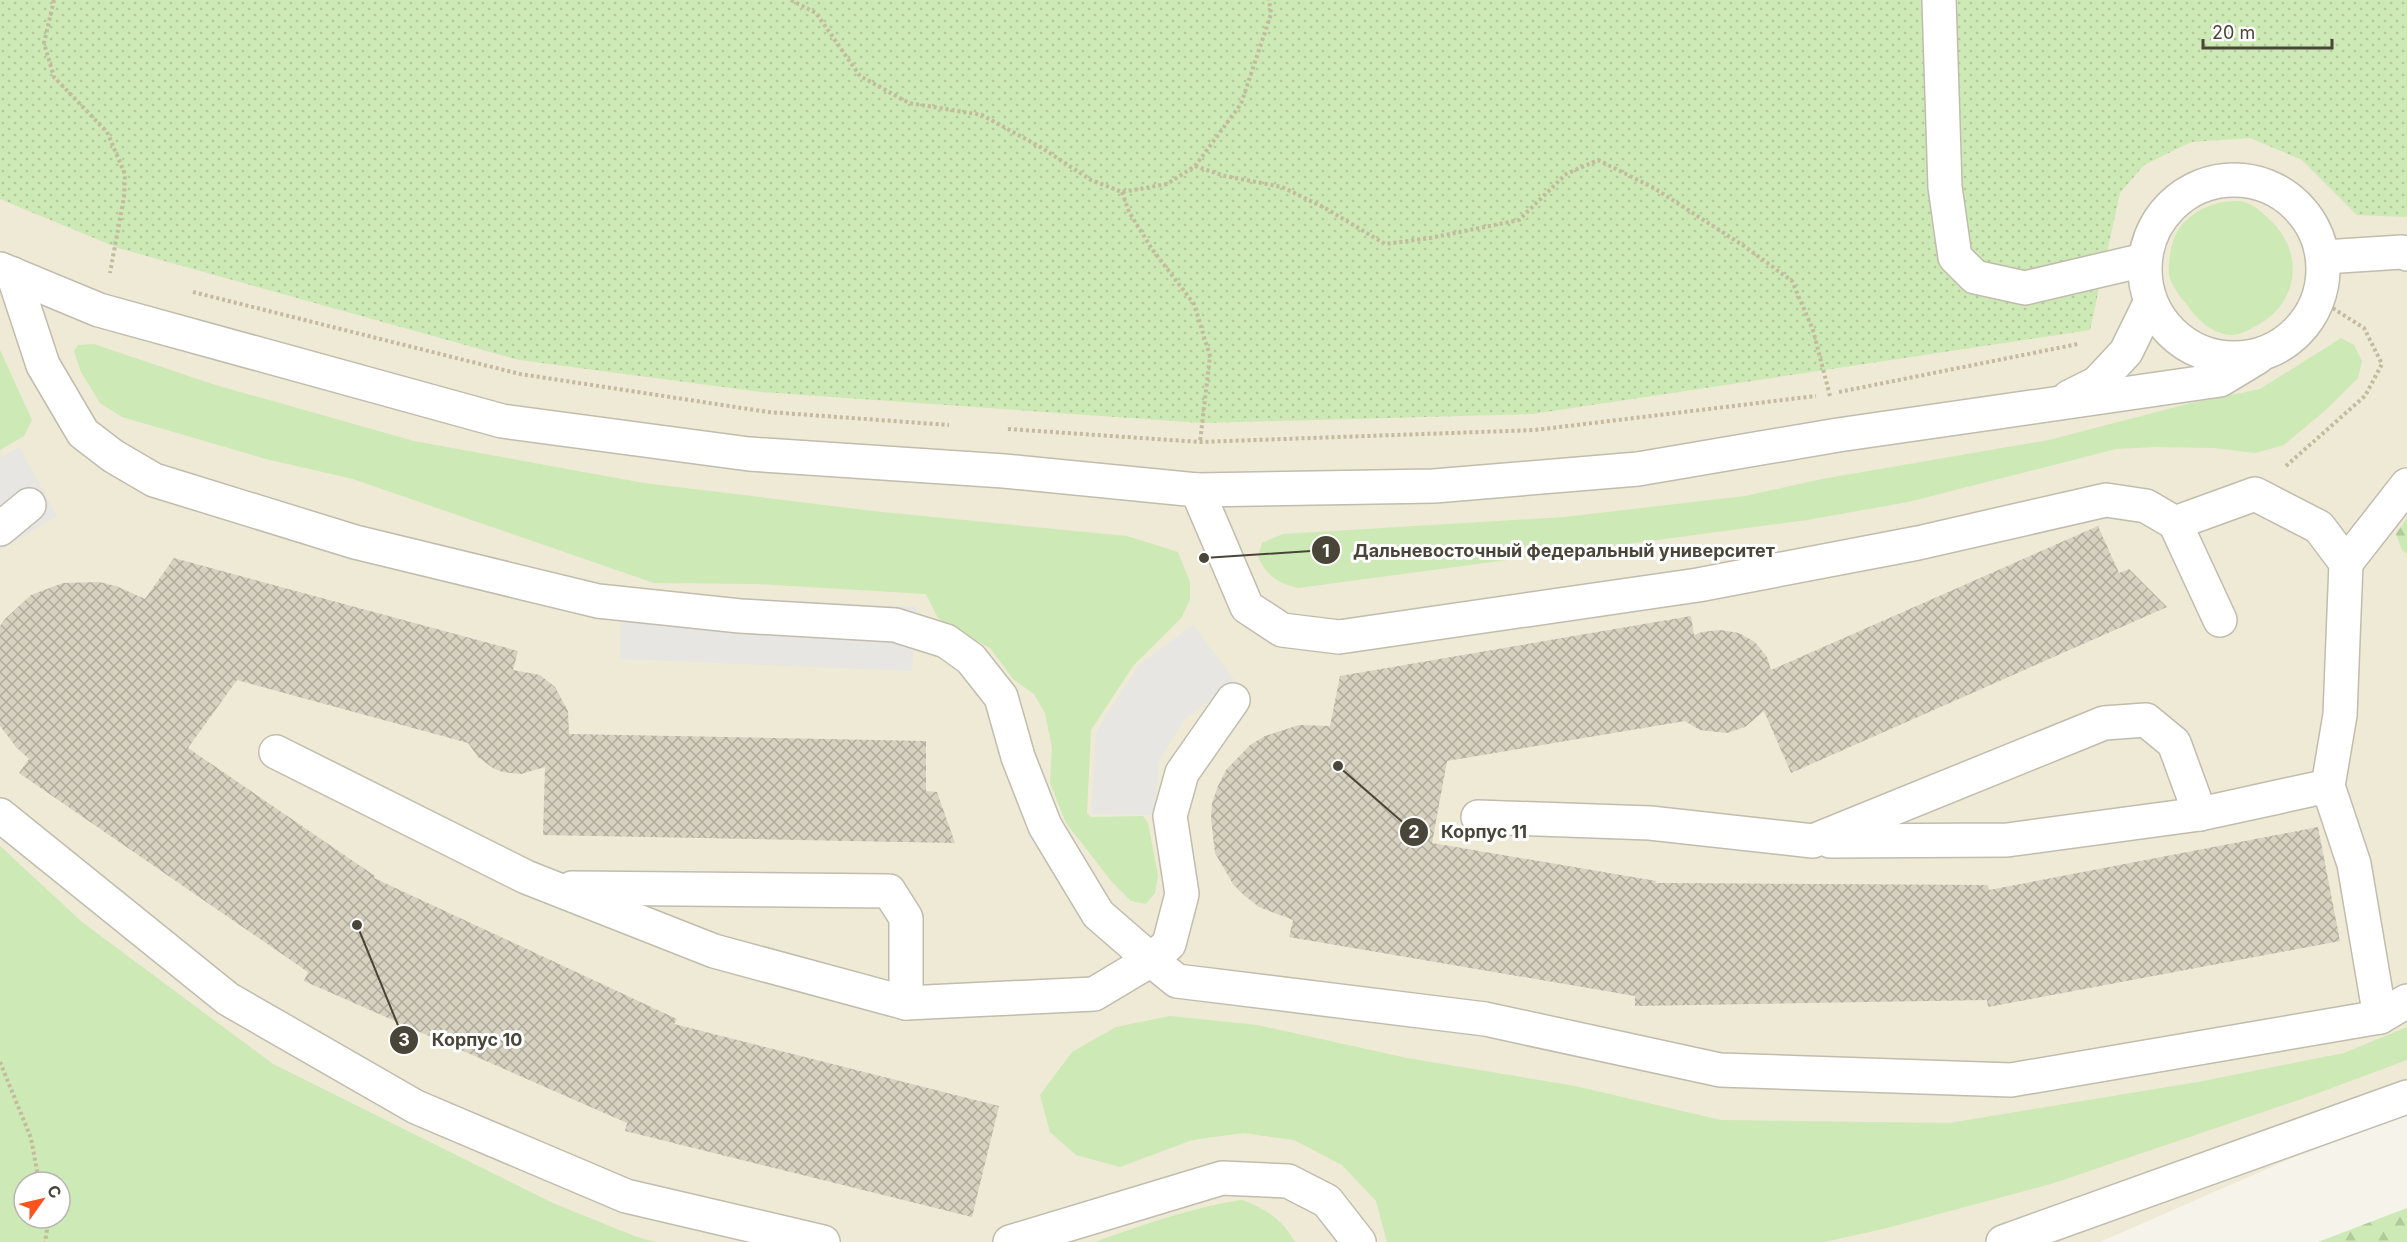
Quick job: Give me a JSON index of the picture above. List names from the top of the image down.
{
  "places": ["Дальневосточный федеральный университет", "Корпус 11", "Корпус 10"],
  "scale_bar": "20 m",
  "north": "top right"
}
